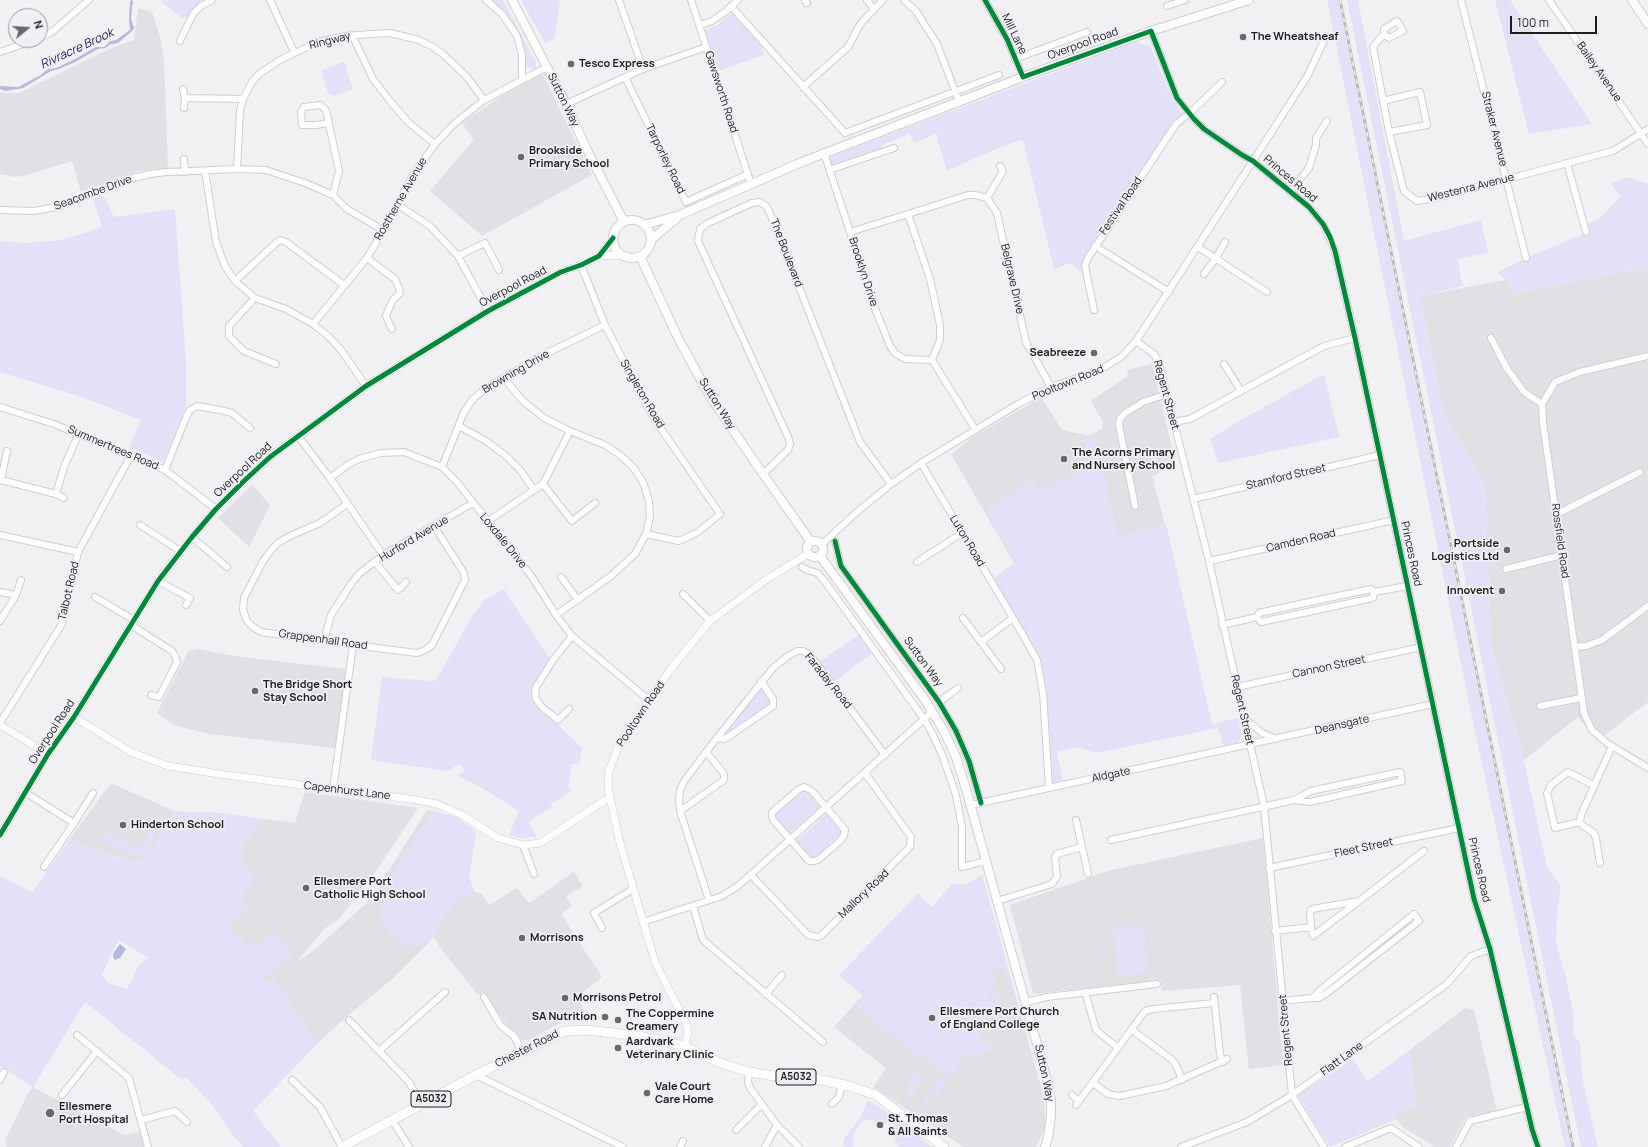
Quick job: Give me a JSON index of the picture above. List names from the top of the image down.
{
  "streets": {
    "main road": [
      "Overpool Road",
      "Sutton Way",
      "Chester Road",
      "A5032"
    ],
    "street": [
      "Mill Lane",
      "Ringway",
      "Bailey Avenue",
      "Gawsworth Road",
      "Straker Avenue",
      "Tarporley Road",
      "Princes Road",
      "Westenra Avenue",
      "Seacombe Drive",
      "Rostherne Avenue",
      "Festival Road",
      "The Boulevard",
      "Brooklyn Drive",
      "Belgrave Drive",
      "Browning Drive",
      "Pooltown Road",
      "Singleton Road",
      "Regent Street",
      "Summertrees Road",
      "Stamford Street",
      "Hurford Avenue",
      "Loxdale Drive",
      "Luton Road",
      "Camden Road",
      "Rossfield Road",
      "Talbot Road",
      "Grappenhall Road",
      "Cannon Street",
      "Faraday Road",
      "Deansgate",
      "Aldgate",
      "Capenhurst Lane",
      "Fleet Street",
      "Mallory Road",
      "Flatt Lane"
    ]
  },
  "crossings": [
    ["Mill Lane", "Overpool Road"],
    ["Ringway", "Seacombe Drive"],
    ["Ringway", "Rostherne Avenue"],
    ["Overpool Road", "Gawsworth Road"],
    ["Overpool Road", "Sutton Way"],
    ["Overpool Road", "Princes Road"],
    ["Overpool Road", "Brooklyn Drive"],
    ["Overpool Road", "Singleton Road"],
    ["Overpool Road", "Summertrees Road"],
    ["Overpool Road", "Capenhurst Lane"],
    ["Bailey Avenue", "Westenra Avenue"],
    ["Gawsworth Road", "Tarporley Road"],
    ["Sutton Way", "Rostherne Avenue"],
    ["Sutton Way", "The Boulevard"],
    ["Sutton Way", "Pooltown Road"],
    ["Sutton Way", "Aldgate"],
    ["Straker Avenue", "Westenra Avenue"],
    ["Princes Road", "Festival Road"],
    ["Princes Road", "Pooltown Road"],
    ["Princes Road", "Stamford Street"],
    ["Princes Road", "Camden Road"],
    ["Princes Road", "Cannon Street"],
    ["Princes Road", "Deansgate"],
    ["Princes Road", "Fleet Street"],
    ["Princes Road", "Flatt Lane"],
    ["Seacombe Drive", "Rostherne Avenue"],
    ["The Boulevard", "Pooltown Road"],
    ["Belgrave Drive", "Pooltown Road"],
    ["Browning Drive", "Singleton Road"],
    ["Browning Drive", "Loxdale Drive"],
    ["Pooltown Road", "Regent Street"],
    ["Pooltown Road", "Loxdale Drive"],
    ["Pooltown Road", "Luton Road"],
    ["Pooltown Road", "Capenhurst Lane"],
    ["Pooltown Road", "Chester Road"],
    ["Regent Street", "Stamford Street"],
    ["Regent Street", "Camden Road"],
    ["Regent Street", "Cannon Street"],
    ["Regent Street", "Deansgate"],
    ["Regent Street", "Aldgate"],
    ["Regent Street", "Fleet Street"],
    ["Regent Street", "Flatt Lane"],
    ["Summertrees Road", "Talbot Road"],
    ["Hurford Avenue", "Loxdale Drive"],
    ["Hurford Avenue", "Grappenhall Road"],
    ["Luton Road", "Aldgate"],
    ["Deansgate", "Aldgate"],
    ["Chester Road", "A5032"]
  ],
  "water": ["Rivracre Brook"],
  "places": [
    "The Wheatsheaf",
    "Tesco Express",
    "Brookside Primary School",
    "Seabreeze",
    "The Acorns Primary and Nursery School",
    "Portside Logistics Ltd",
    "Innovent",
    "The Bridge Short Stay School",
    "Hinderton School",
    "Ellesmere Port Catholic High School",
    "Morrisons",
    "Morrisons Petrol",
    "SA Nutrition",
    "Ellesmere Port Church of England College",
    "The Coppermine Creamery",
    "Aardvark Veterinary Clinic",
    "Vale Court Care Home",
    "Ellesmere Port Hospital",
    "St. Thomas & All Saints"
  ],
  "scale_bar": "100 m",
  "north": "right"
}
